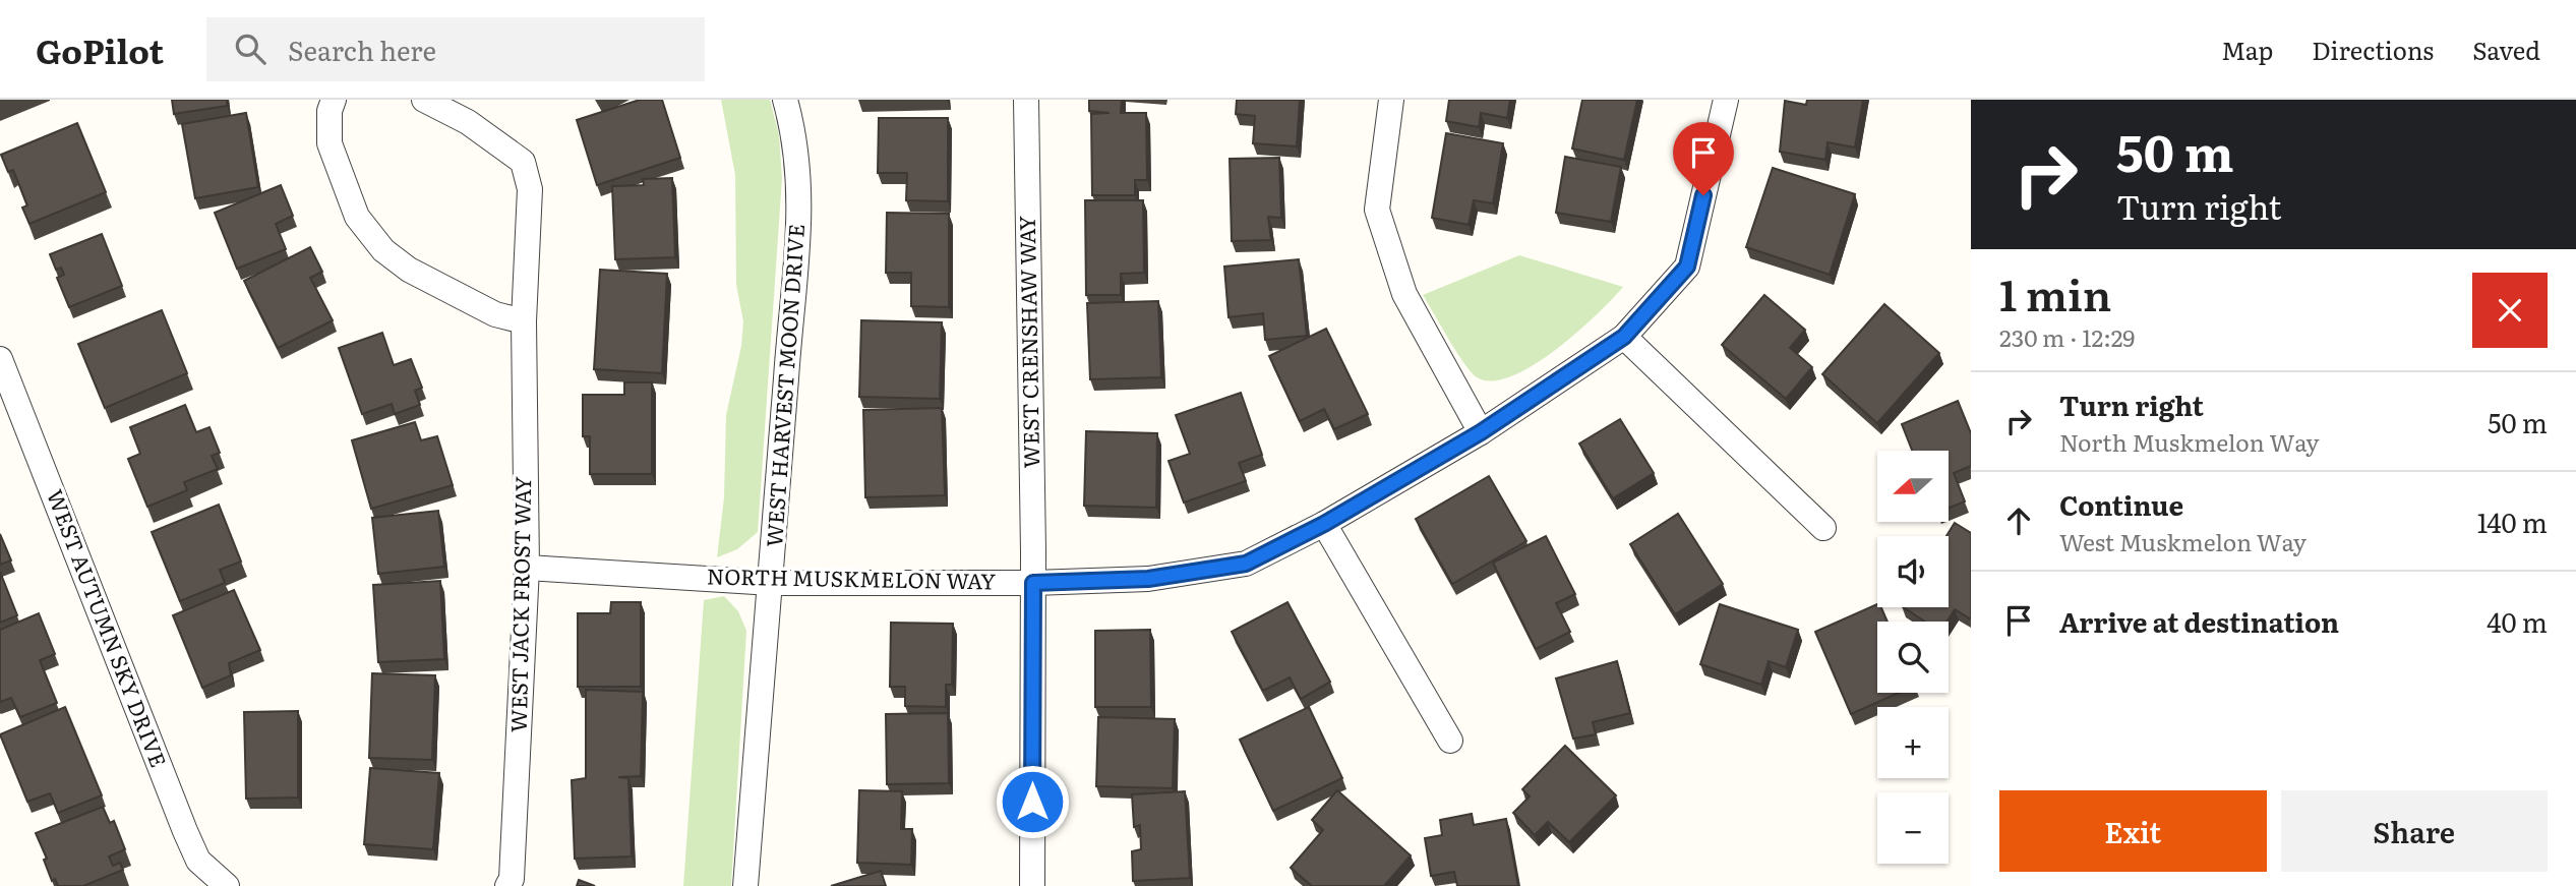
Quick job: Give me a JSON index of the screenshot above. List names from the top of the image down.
{
  "streets": {
    "street": [
      "WEST CRENSHAW WAY",
      "WEST HARVEST MOON DRIVE",
      "NORTH MUSKMELON WAY",
      "WEST JACK FROST WAY",
      "WEST AUTUMN SKY DRIVE"
    ]
  },
  "crossings": [
    ["WEST CRENSHAW WAY", "NORTH MUSKMELON WAY"],
    ["WEST HARVEST MOON DRIVE", "NORTH MUSKMELON WAY"],
    ["NORTH MUSKMELON WAY", "WEST JACK FROST WAY"]
  ],
  "north": "left",
  "page": {
    "header": "GoPilot",
    "search": "Search here",
    "nav": ["Map", "Directions", "Saved"],
    "turn": ["50 m", "Turn right"],
    "heading": ["1 min", "230 m · 12:29"],
    "list": [
      {
        "name": "Turn right",
        "note": "North Muskmelon Way",
        "value": "50 m"
      },
      {
        "name": "Continue",
        "note": "West Muskmelon Way",
        "value": "140 m"
      },
      {
        "name": "Arrive at destination",
        "value": "40 m"
      }
    ],
    "map_buttons": ["+", "−"],
    "buttons": ["Exit", "Share"]
  }
}
